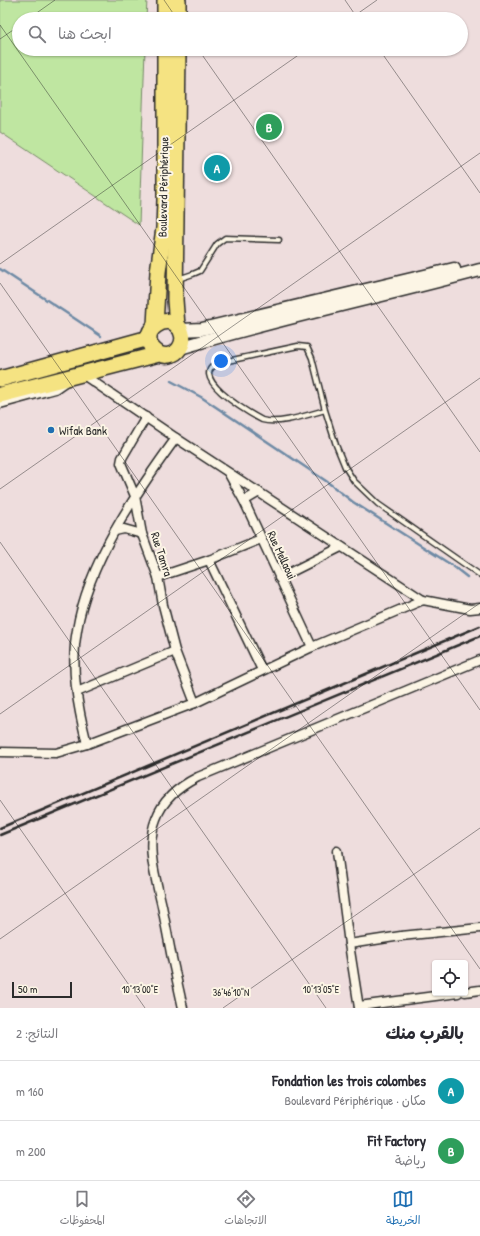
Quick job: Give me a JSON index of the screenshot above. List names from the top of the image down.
{
  "streets": {
    "highway": ["Boulevard Périphérique"],
    "street": ["Rue Tamra", "Rue Mellaoui"]
  },
  "places": ["Wifak Bank"],
  "scale_bar": "50 m",
  "page": {
    "search": "ابحث هنا",
    "pins": ["B", "A"],
    "scale": "50 m",
    "heading": ["بالقرب منك", "النتائج: 2"],
    "list": [
      {
        "mark": "A",
        "name": "Fondation les trois colombes",
        "note": "مكان · Boulevard Périphérique",
        "value": "160 m"
      },
      {
        "mark": "B",
        "name": "Fit Factory",
        "note": "رياضة",
        "value": "200 m"
      }
    ],
    "nav": ["الخريطة", "الاتجاهات", "المحفوظات"]
  },
  "coordinates": ["10°13'00\"E", "10°13'05\"E", "36°46'10\"N"]
}
